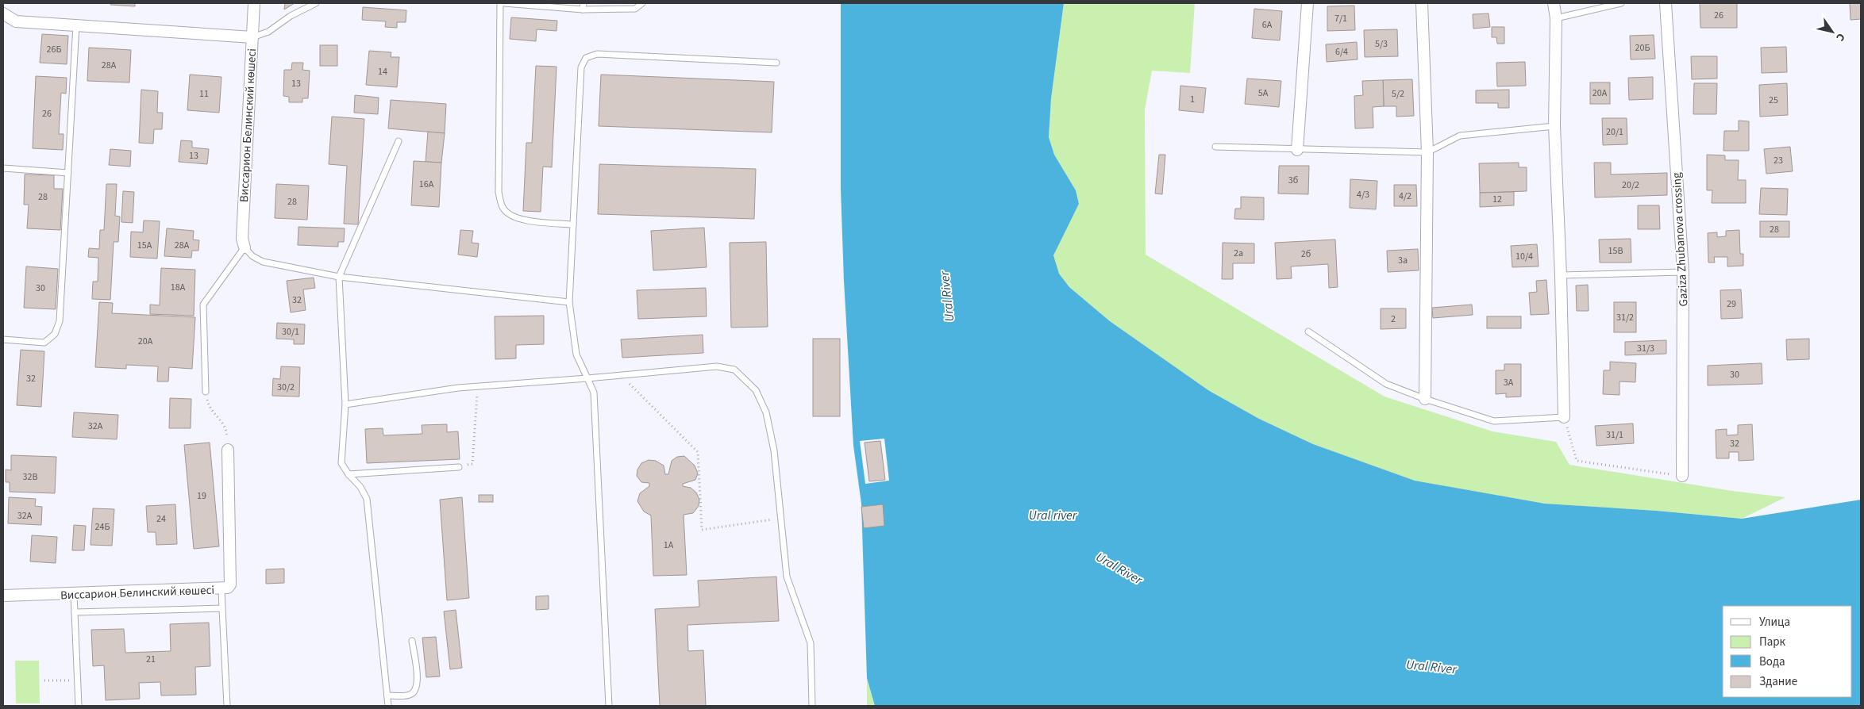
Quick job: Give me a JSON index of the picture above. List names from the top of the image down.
{
  "streets": {
    "street": ["Виссарион Белинский көшесі", "Gaziza Zhubanova crossing"]
  },
  "water": ["Ural River", "Ural river"],
  "house_numbers": [
    "26",
    "7/1",
    "6А",
    "5/3",
    "20Б",
    "26Б",
    "6/4",
    "28А",
    "14",
    "13",
    "5А",
    "20А",
    "11",
    "5/2",
    "1",
    "25",
    "26",
    "20/1",
    "13",
    "23",
    "3б",
    "16А",
    "20/2",
    "4/3",
    "4/2",
    "28",
    "12",
    "28",
    "28",
    "15А",
    "28А",
    "15В",
    "2а",
    "2б",
    "10/4",
    "3а",
    "18А",
    "30",
    "32",
    "29",
    "31/2",
    "2",
    "30/1",
    "20А",
    "31/3",
    "30",
    "32",
    "3А",
    "30/2",
    "32А",
    "31/1",
    "32",
    "32В",
    "19",
    "32А",
    "24",
    "24Б",
    "1А",
    "21"
  ],
  "legend": [
    "Улица",
    "Парк",
    "Вода",
    "Здание"
  ],
  "north": "bottom right"
}
